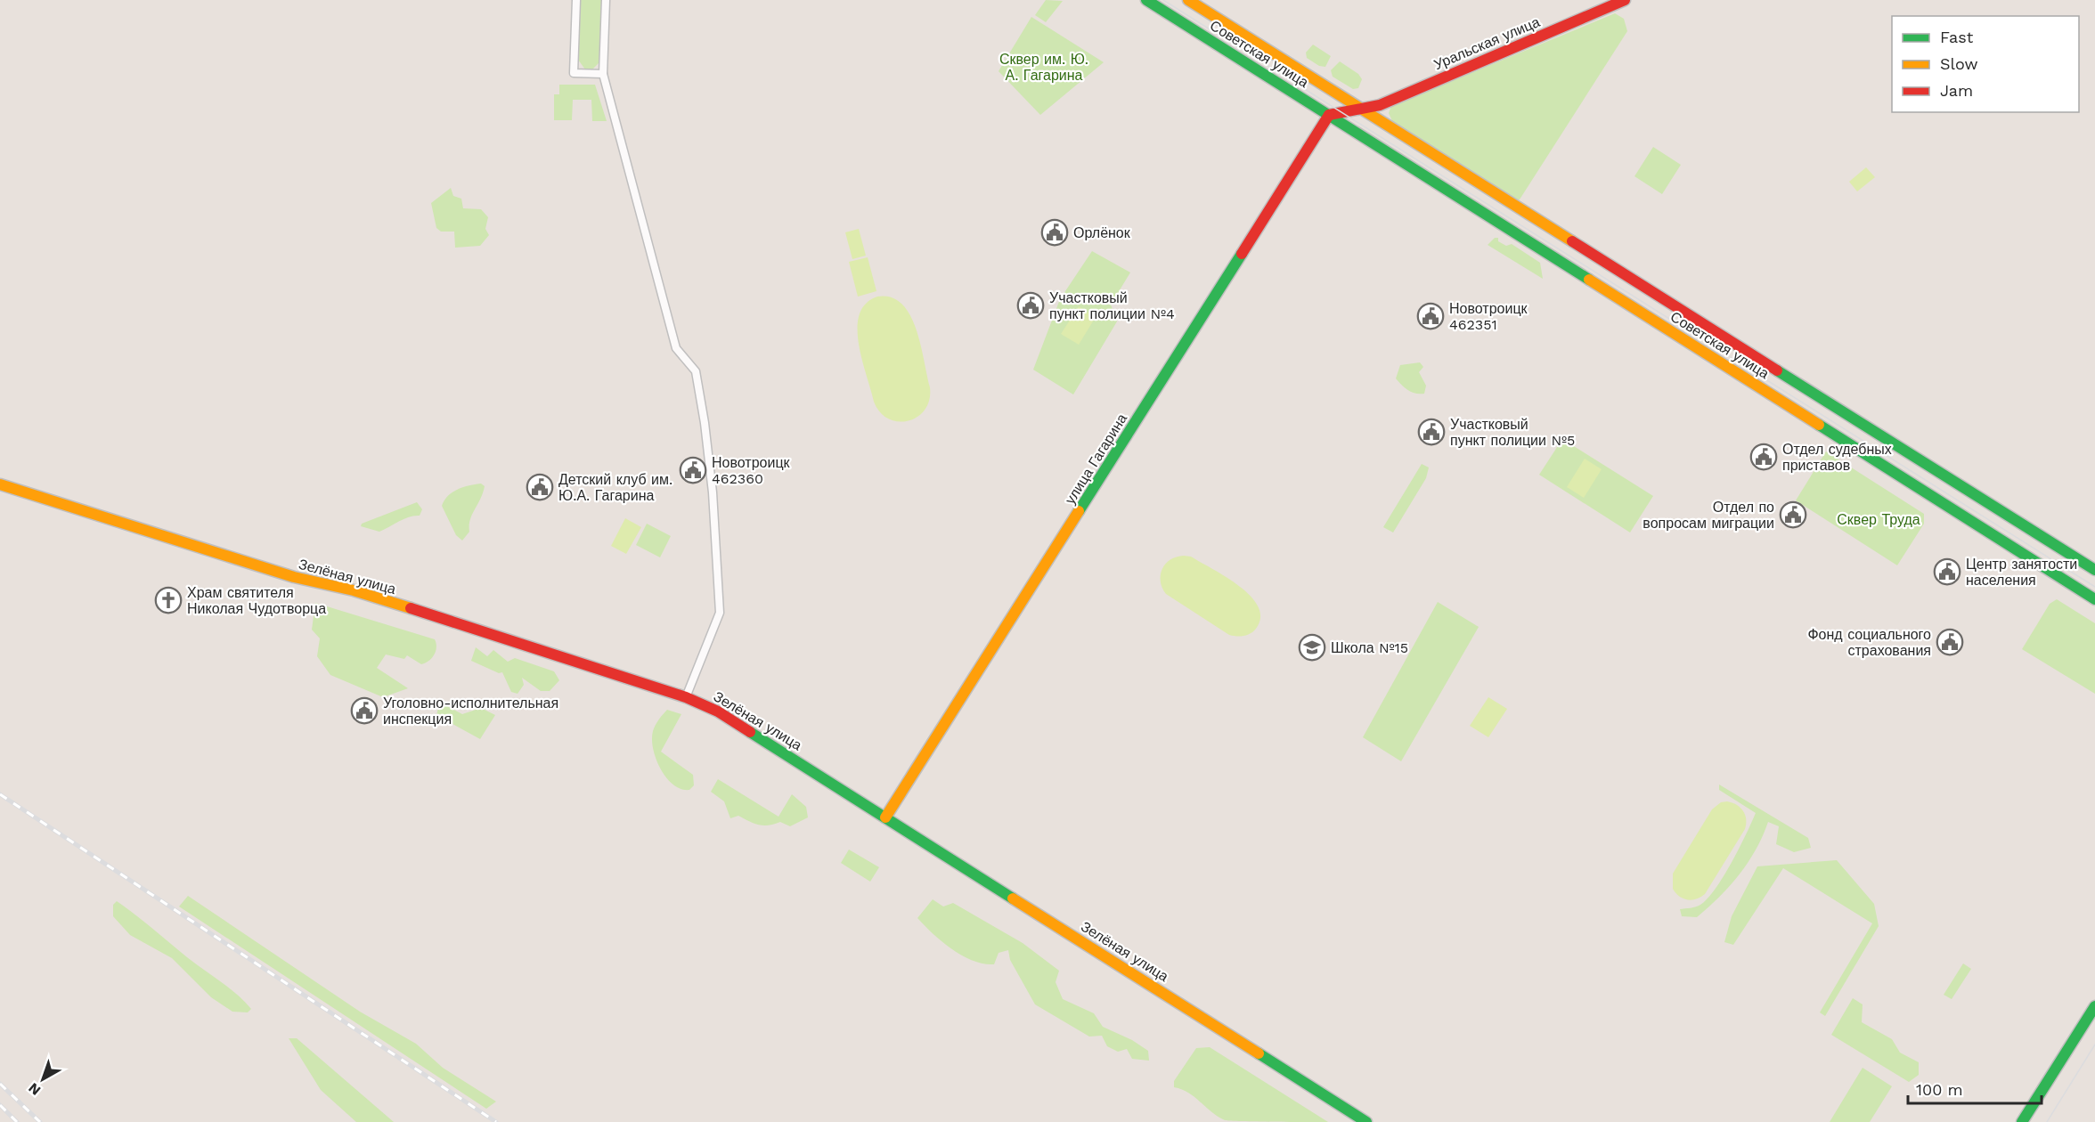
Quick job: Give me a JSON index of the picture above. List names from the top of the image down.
{
  "streets": {
    "main road": [
      "Уральская улица",
      "Советская улица",
      "улица Гагарина",
      "Зелёная улица"
    ]
  },
  "crossings": [
    ["Уральская улица", "Советская улица"],
    ["Советская улица", "улица Гагарина"],
    ["улица Гагарина", "Зелёная улица"]
  ],
  "parks": ["Сквер им. Ю. А. Гагарина", "Сквер Труда"],
  "places": {
    "public building": [
      "Орлёнок",
      "Участковый пункт полиции №4",
      "Новотроицк 462351",
      "Участковый пункт полиции №5",
      "Отдел судебных приставов",
      "Новотроицк 462360",
      "Детский клуб им. Ю.А. Гагарина",
      "Отдел по вопросам миграции",
      "Центр занятости населения",
      "Фонд социального страхования",
      "Уголовно-исполнительная инспекция"
    ],
    "church": ["Храм святителя Николая Чудотворца"],
    "school or university": ["Школа №15"]
  },
  "legend": ["Fast", "Slow", "Jam"],
  "scale_bar": "100 m",
  "north": "bottom left"
}
